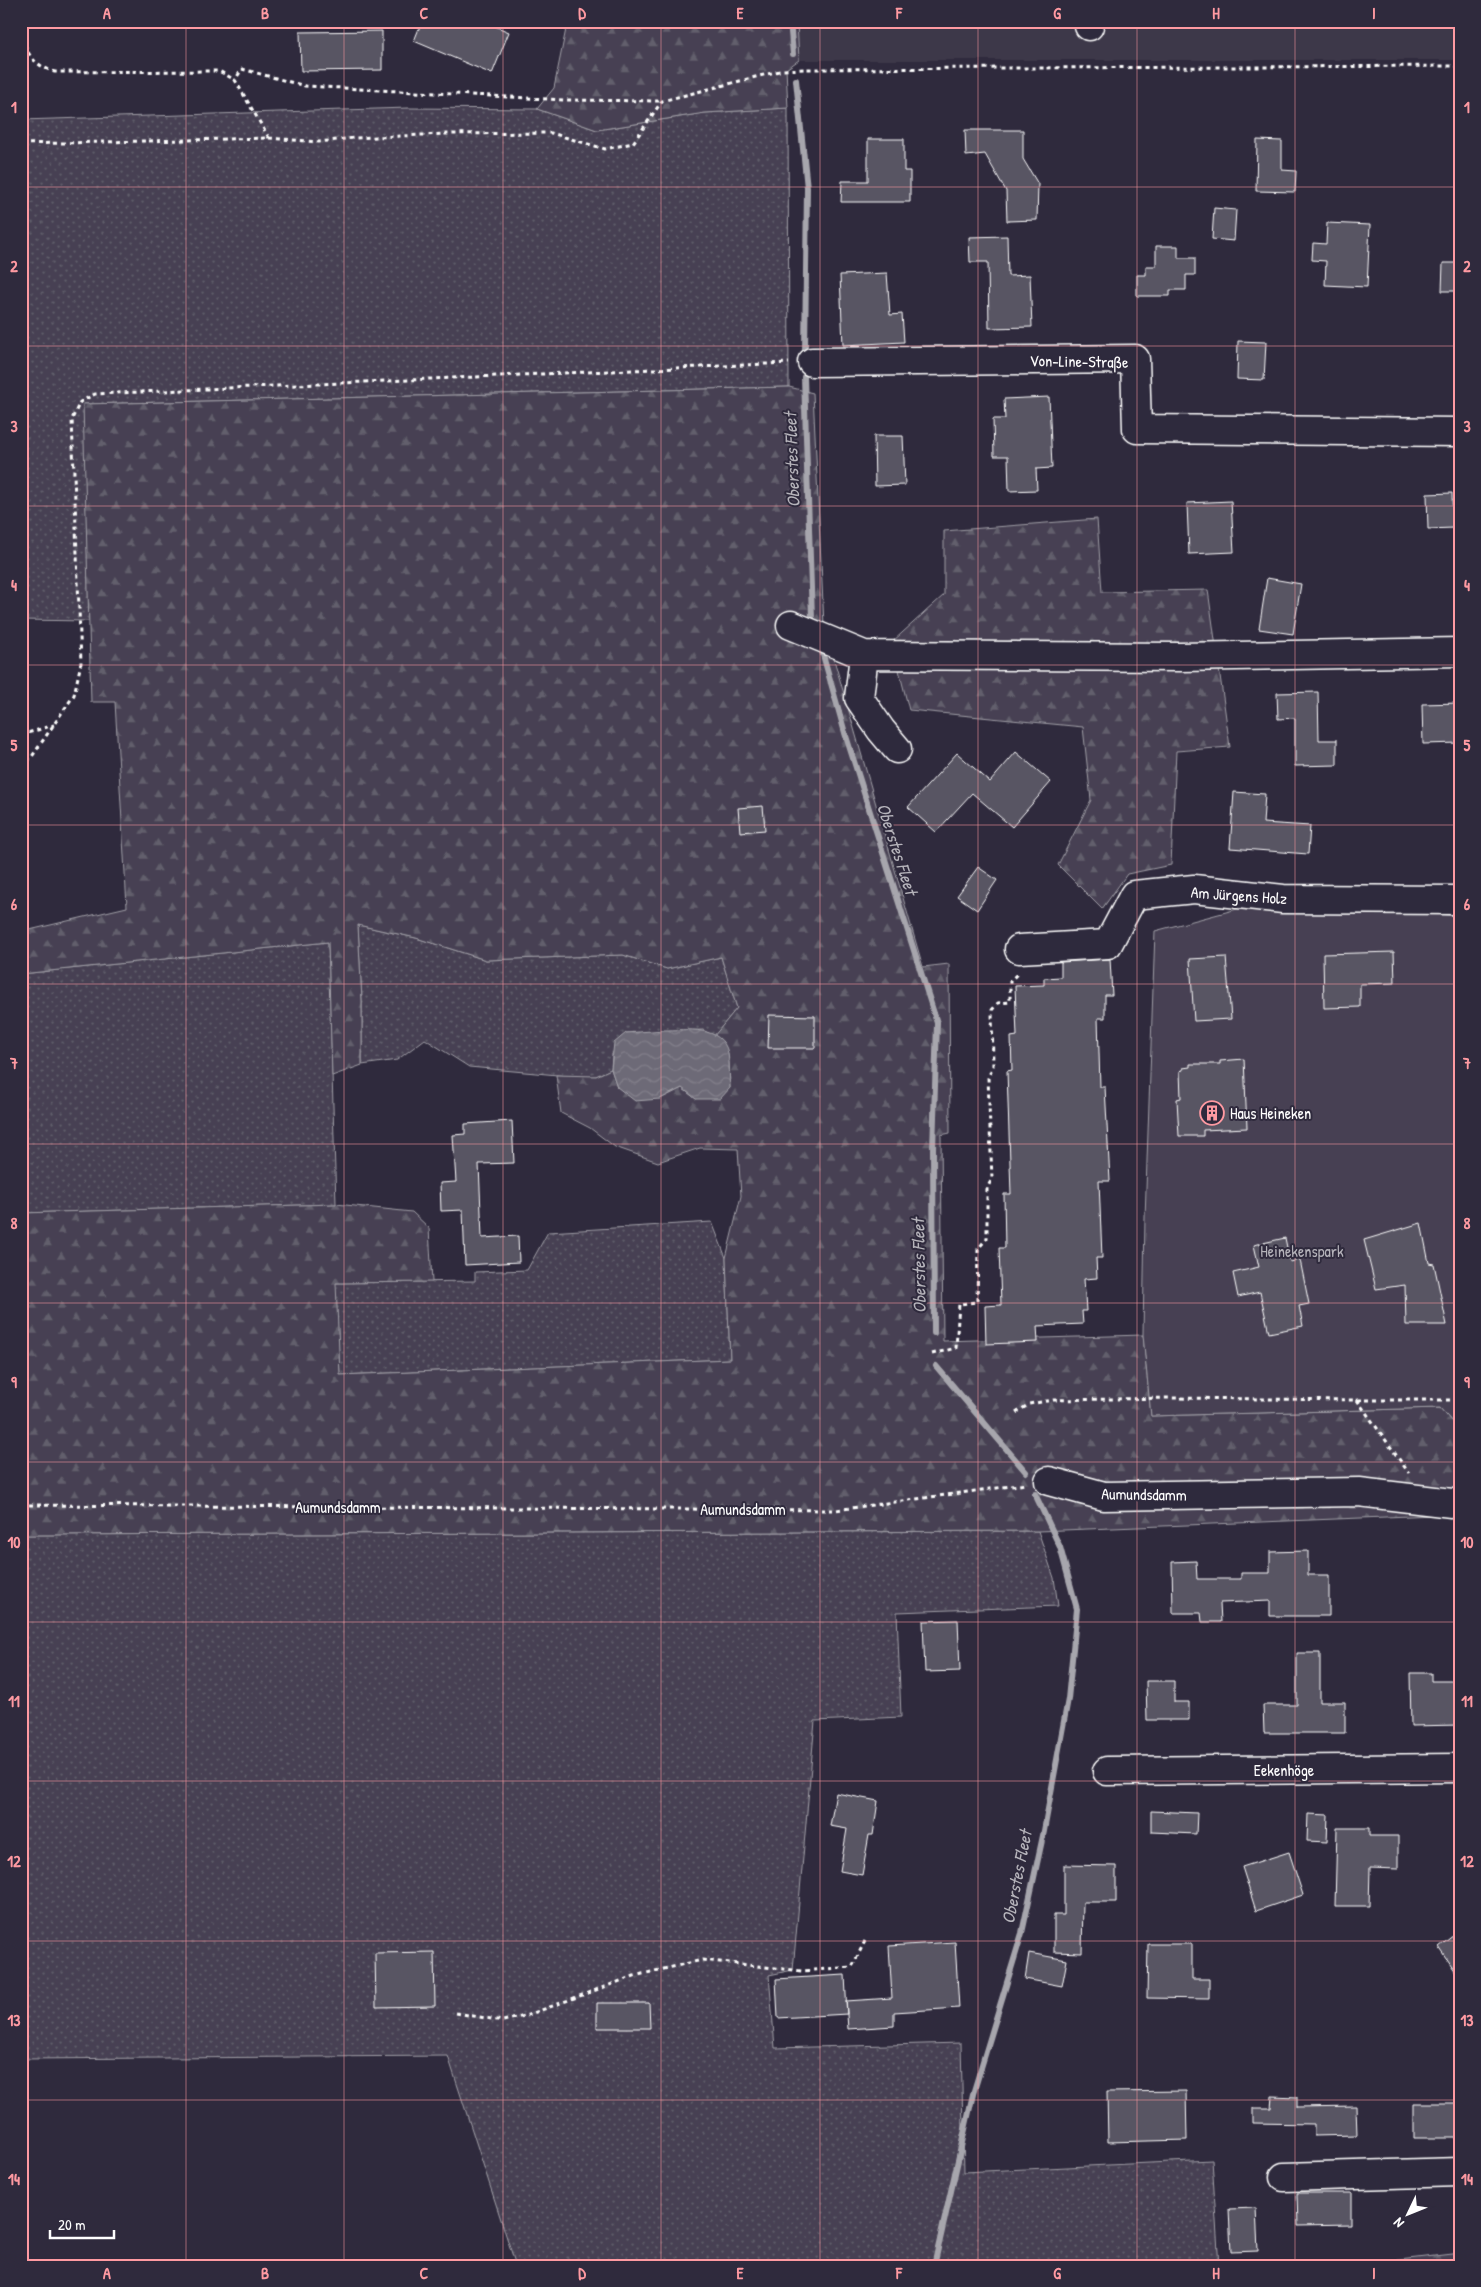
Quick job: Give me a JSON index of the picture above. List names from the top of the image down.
{
  "streets": {
    "street": [
      "Von-Line-Straße",
      "Am Jürgens Holz",
      "Aumundsdamm",
      "Eekenhöge"
    ]
  },
  "water": ["Oberstes Fleet"],
  "parks": ["Heinekenspark"],
  "places": {
    "building": ["Haus Heineken"]
  },
  "scale_bar": "20 m",
  "north": "bottom left",
  "grid": {
    "columns": [
      "A",
      "B",
      "C",
      "D",
      "E",
      "F",
      "G",
      "H",
      "I"
    ],
    "rows": [
      "1",
      "2",
      "3",
      "4",
      "5",
      "6",
      "7",
      "8",
      "9",
      "10",
      "11",
      "12",
      "13",
      "14"
    ]
  }
}
